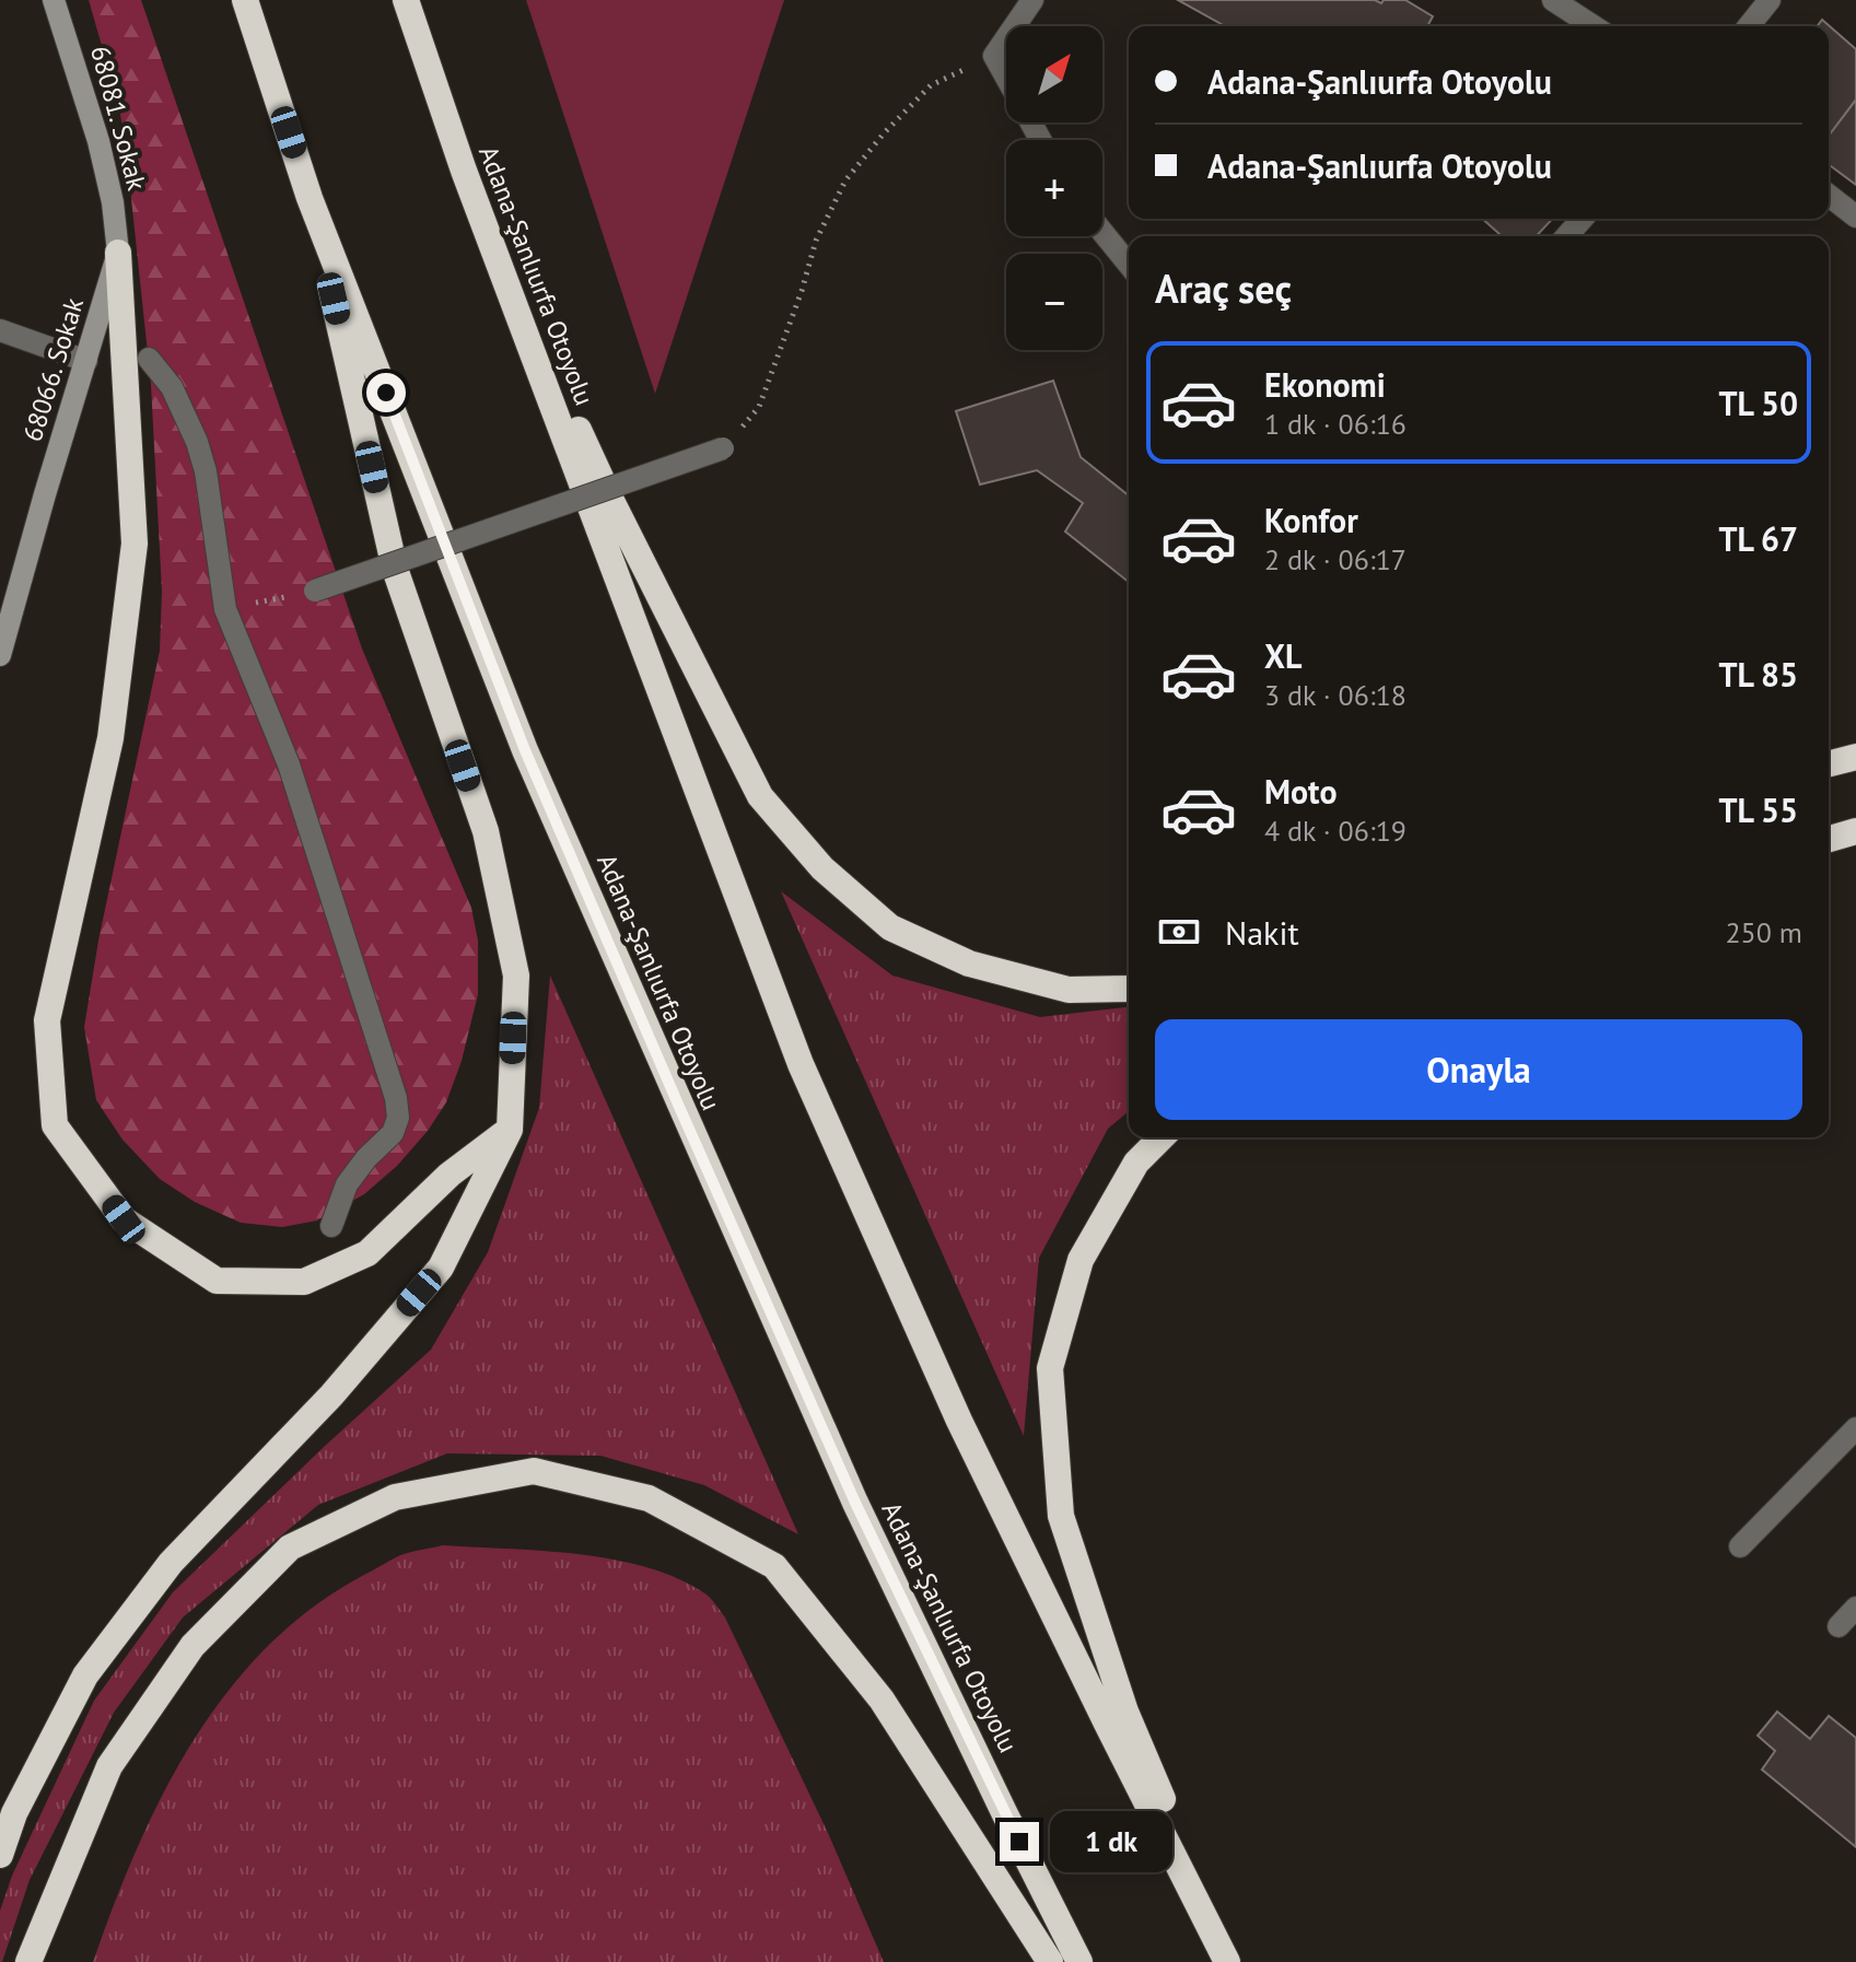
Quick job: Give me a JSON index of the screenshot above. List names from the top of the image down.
{
  "streets": {
    "highway": ["Adana-Şanlıurfa Otoyolu"],
    "main road": ["68081. Sokak", "68066. Sokak"]
  },
  "crossings": [
    ["68081. Sokak", "68066. Sokak"]
  ],
  "north": "top right",
  "page": {
    "map_buttons": ["+", "−"],
    "banner": ["Adana-Şanlıurfa Otoyolu", "Adana-Şanlıurfa Otoyolu"],
    "heading": "Araç seç",
    "list": [
      {
        "name": "Ekonomi",
        "note": "1 dk · 06:16",
        "value": "TL 50"
      },
      {
        "name": "Konfor",
        "note": "2 dk · 06:17",
        "value": "TL 67"
      },
      {
        "name": "XL",
        "note": "3 dk · 06:18",
        "value": "TL 85"
      },
      {
        "name": "Moto",
        "note": "4 dk · 06:19",
        "value": "TL 55"
      }
    ],
    "pay": ["Nakit", "250 m"],
    "buttons": "Onayla",
    "bubble": "1 dk"
  }
}
